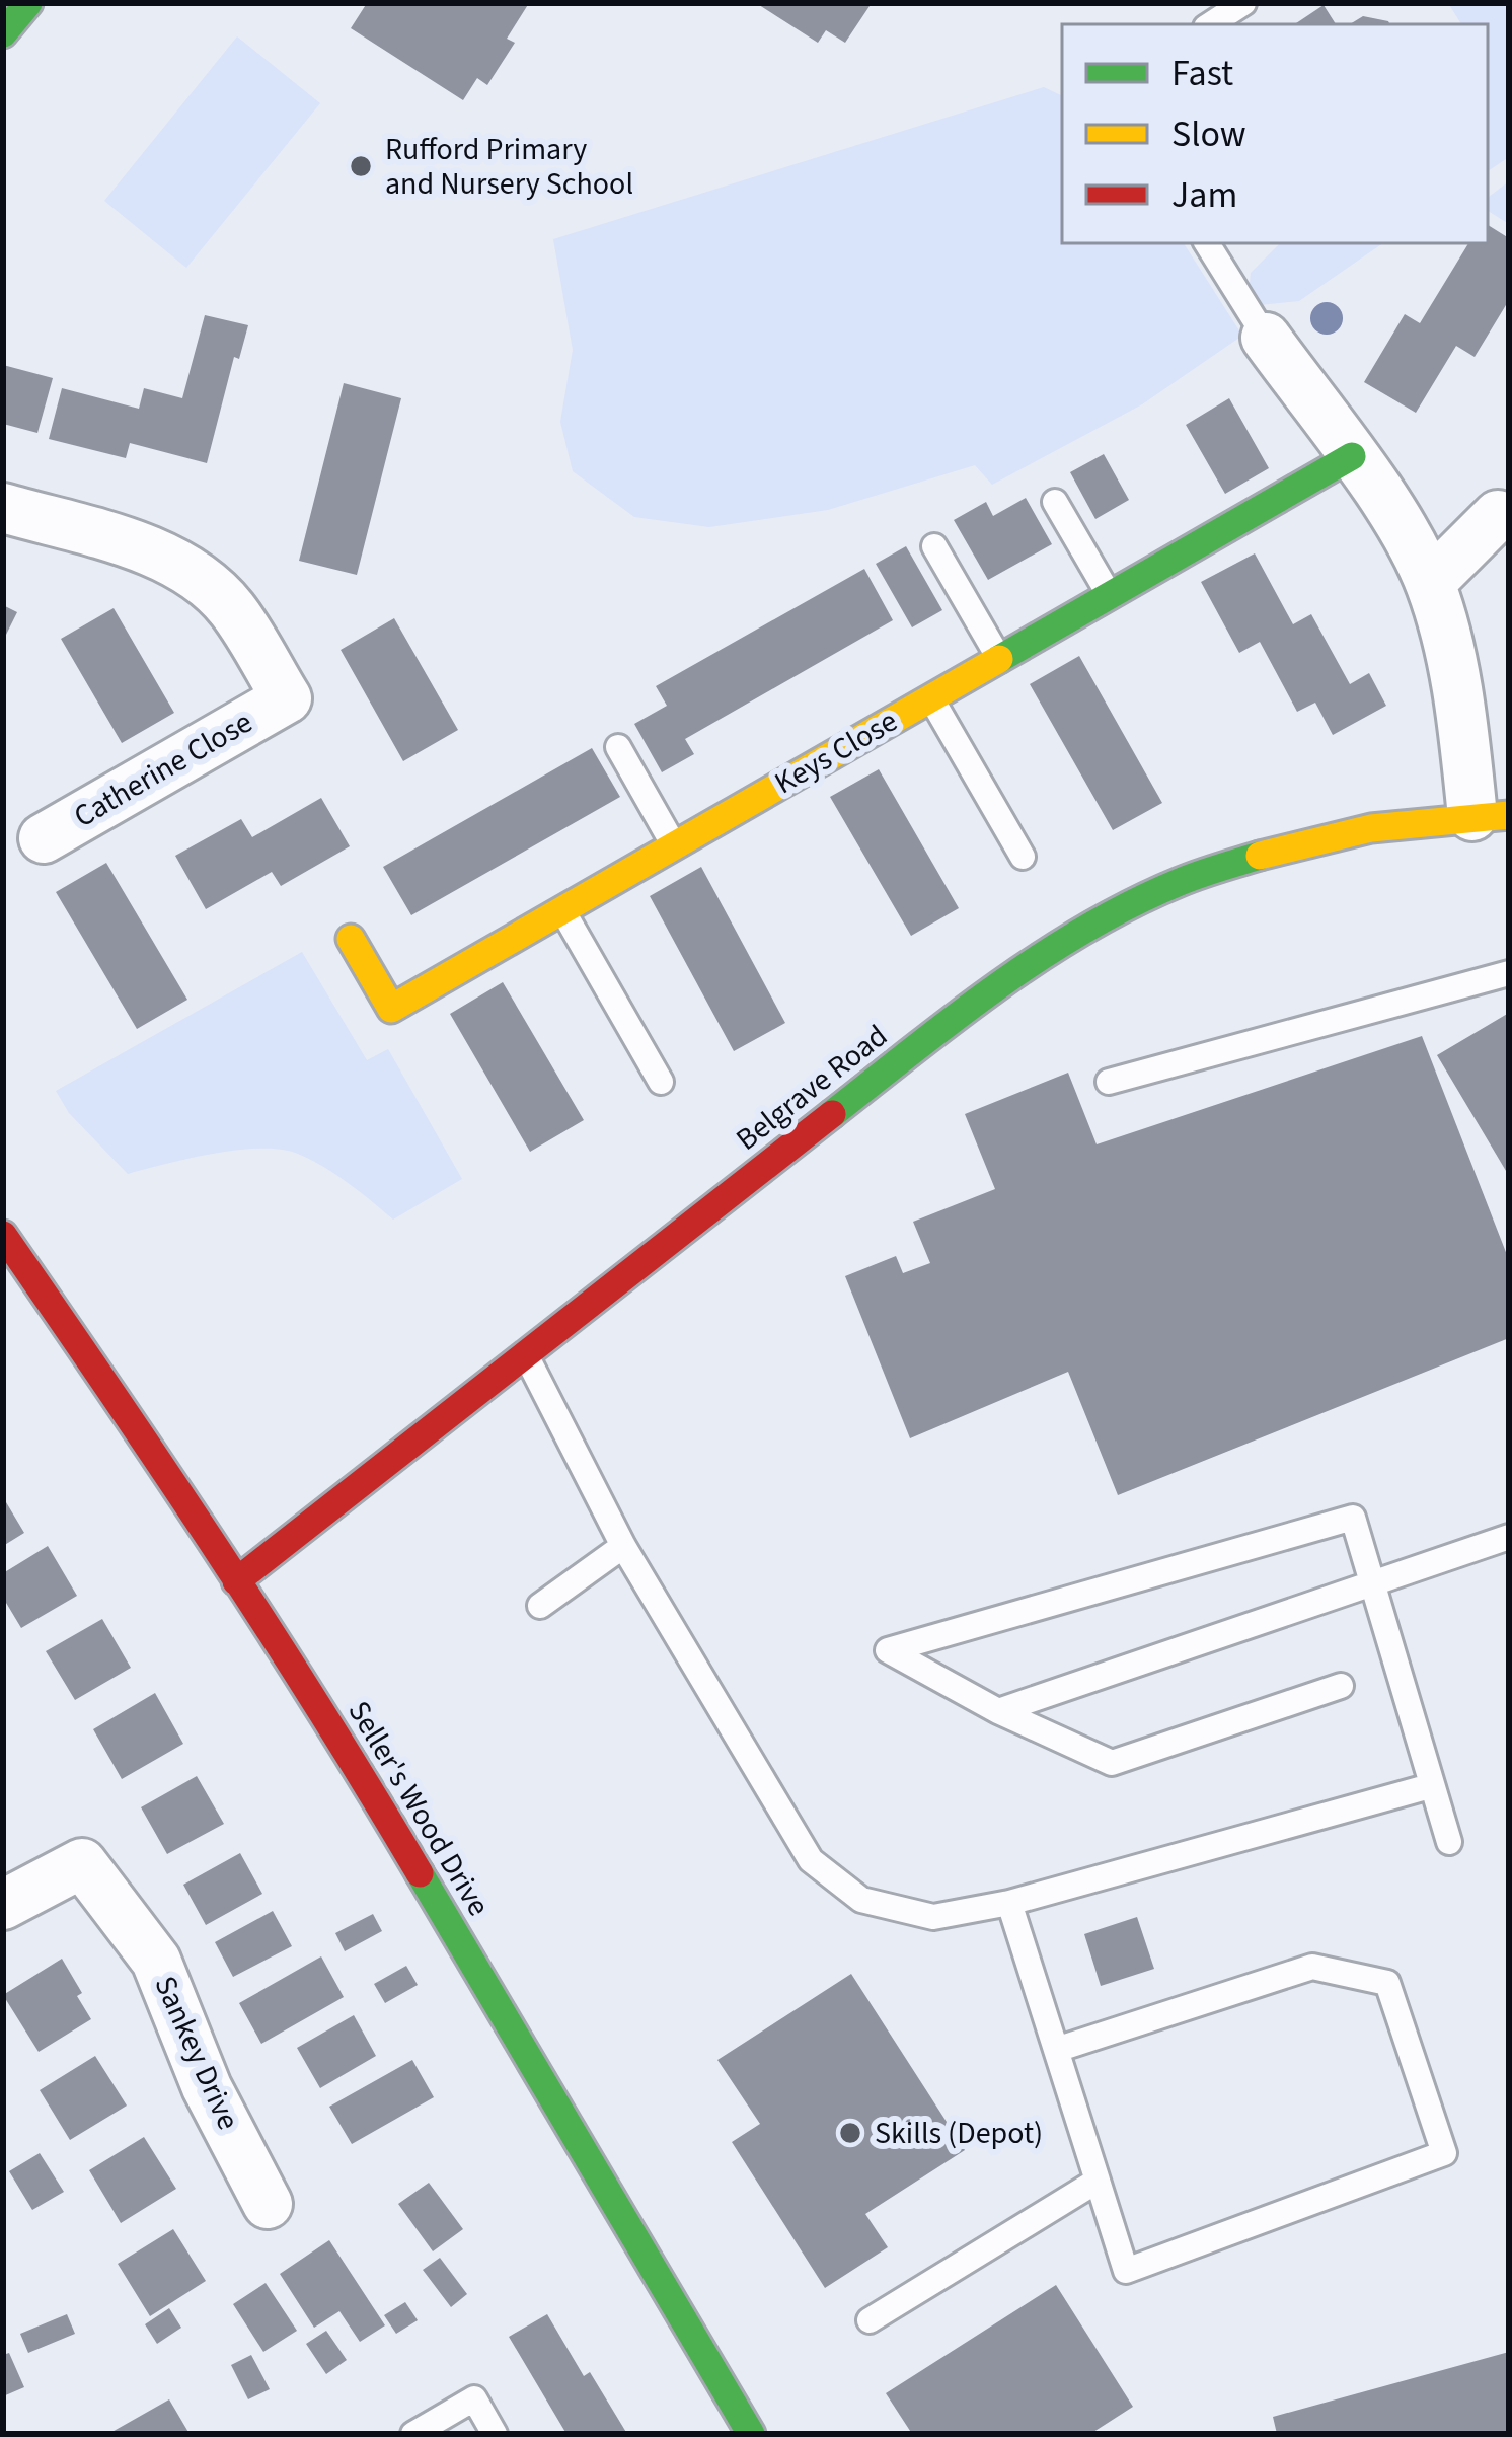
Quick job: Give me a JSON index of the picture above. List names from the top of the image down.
{
  "streets": {
    "street": [
      "Keys Close",
      "Catherine Close",
      "Belgrave Road",
      "Seller's Wood Drive",
      "Sankey Drive"
    ]
  },
  "crossings": [
    ["Belgrave Road", "Seller's Wood Drive"]
  ],
  "places": ["Rufford Primary and Nursery School", "Skills (Depot)"],
  "legend": ["Fast", "Slow", "Jam"]
}
